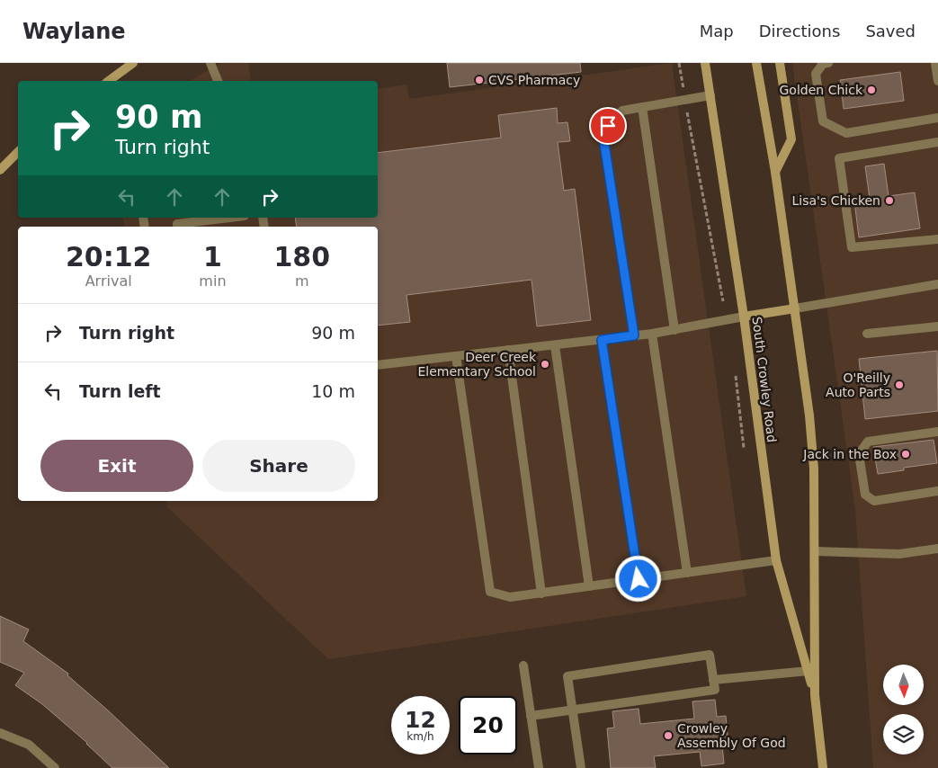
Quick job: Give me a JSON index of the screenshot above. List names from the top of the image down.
{
  "streets": {
    "main road": ["South Crowley Road"]
  },
  "places": [
    "CVS Pharmacy",
    "Golden Chick",
    "Lisa's Chicken",
    "Deer Creek Elementary School",
    "O'Reilly Auto Parts",
    "Jack in the Box",
    "Crowley Assembly Of God"
  ],
  "north": "bottom",
  "page": {
    "header": "Waylane",
    "nav": ["Map", "Directions", "Saved"],
    "turn": ["90 m", "Turn right"],
    "eta": [
      "20:12",
      "Arrival",
      "1",
      "min",
      "180",
      "m"
    ],
    "list": [
      {
        "name": "Turn right",
        "value": "90 m"
      },
      {
        "name": "Turn left",
        "value": "10 m"
      }
    ],
    "buttons": ["Exit", "Share"],
    "speed": "12 km/h",
    "limit": "20"
  }
}
